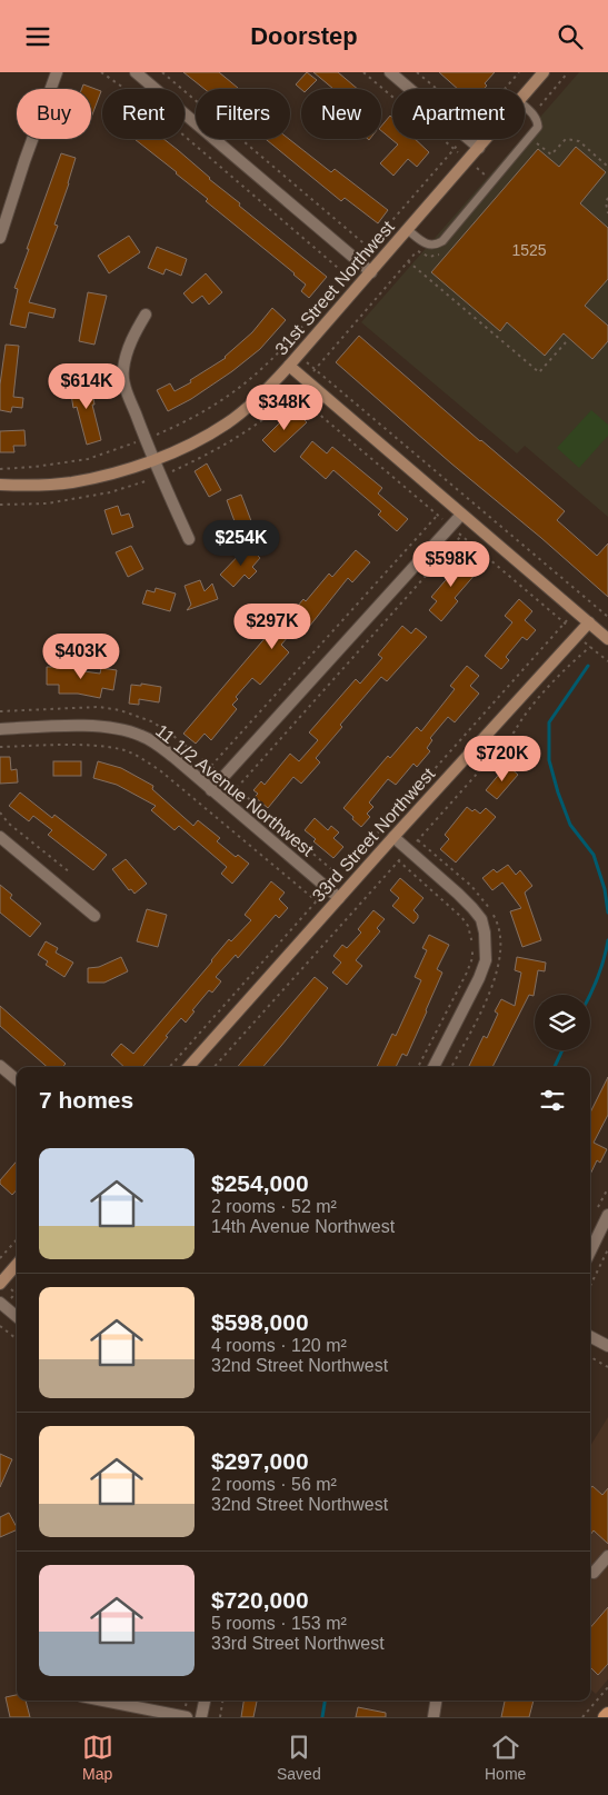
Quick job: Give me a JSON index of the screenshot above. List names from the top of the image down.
{
  "streets": {
    "street": ["31st Street Northwest", "11 1/2 Avenue Northwest", "33rd Street Northwest"]
  },
  "crossings": [
    ["11 1/2 Avenue Northwest", "33rd Street Northwest"]
  ],
  "house_numbers": ["1525"],
  "page": {
    "header": "Doorstep",
    "chip": [
      "Buy",
      "Rent",
      "Filters",
      "New",
      "Apartment"
    ],
    "price": [
      "$614K",
      "$348K",
      "$254K",
      "$598K",
      "$297K",
      "$403K",
      "$720K"
    ],
    "heading": "7 homes",
    "list": [
      {
        "name": "$254,000",
        "note": "2 rooms · 52 m² · 14th Avenue Northwest"
      },
      {
        "name": "$598,000",
        "note": "4 rooms · 120 m² · 32nd Street Northwest"
      },
      {
        "name": "$297,000",
        "note": "2 rooms · 56 m² · 32nd Street Northwest"
      },
      {
        "name": "$720,000",
        "note": "5 rooms · 153 m² · 33rd Street Northwest"
      }
    ],
    "tabs": ["Map", "Saved", "Home"]
  }
}
